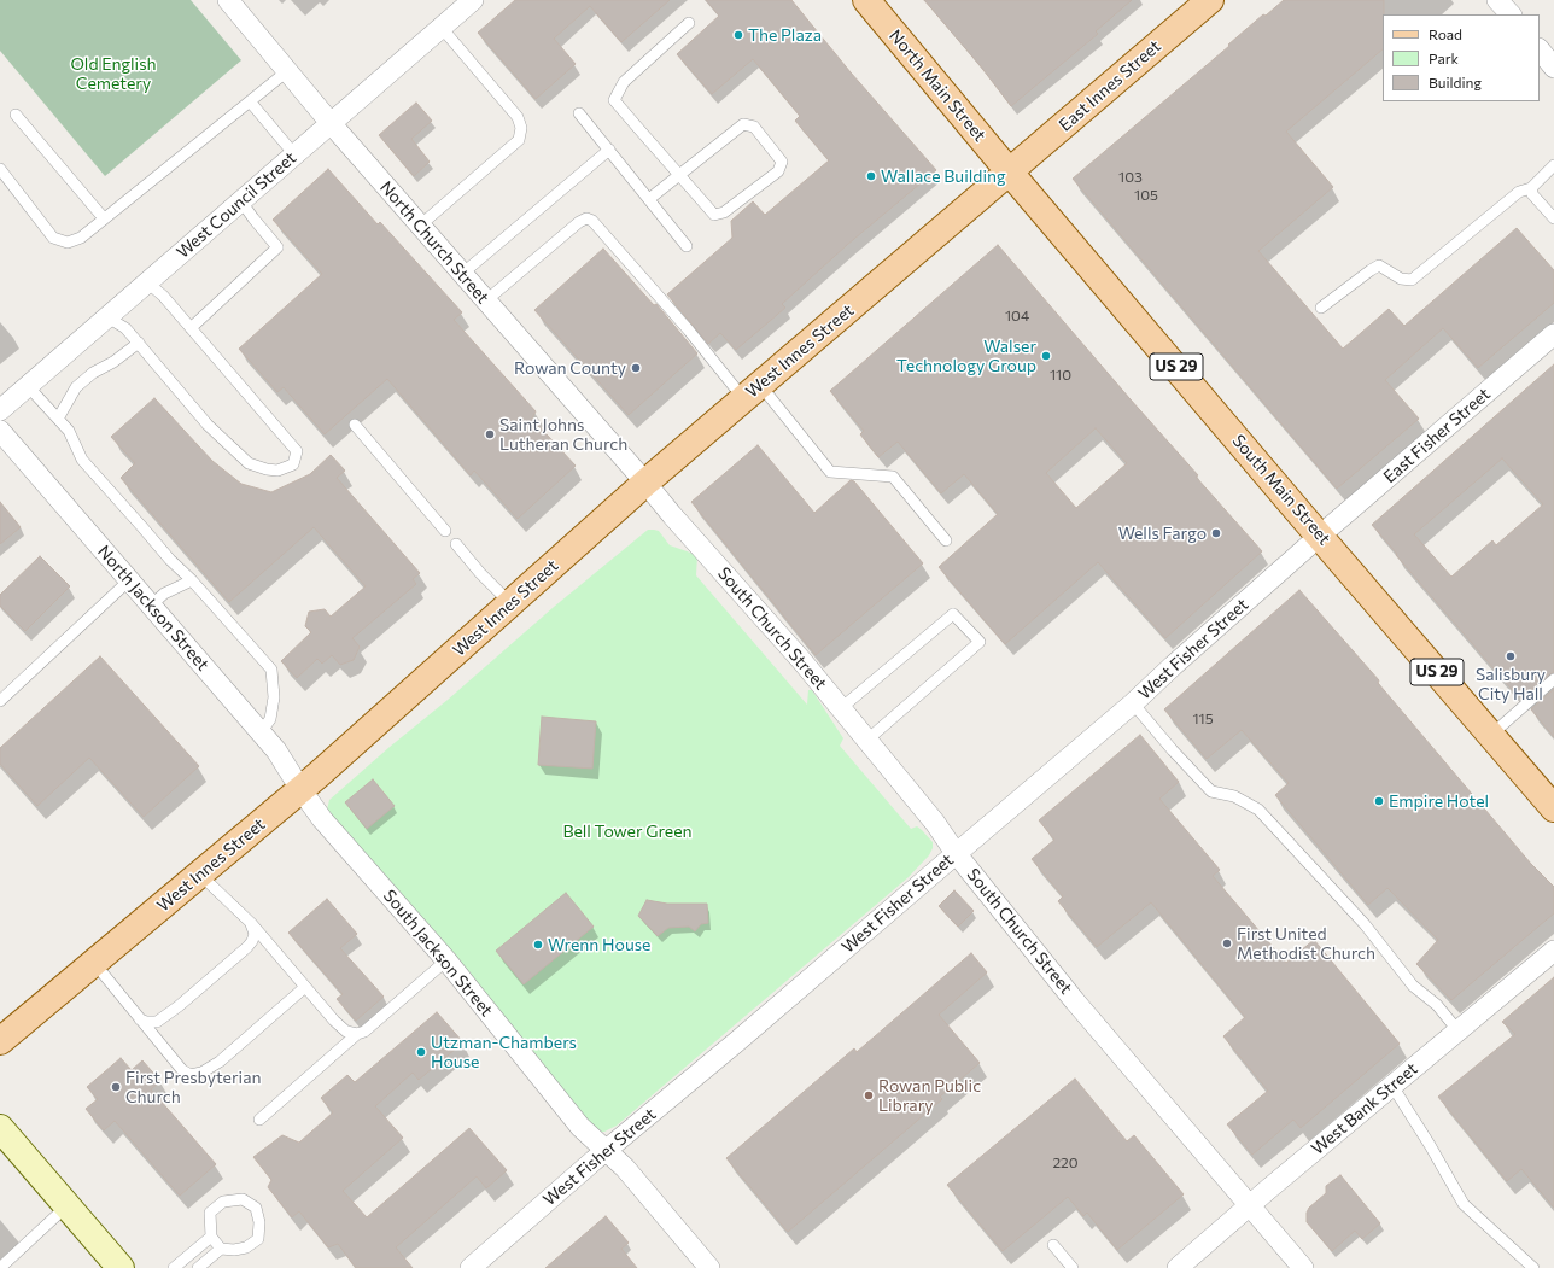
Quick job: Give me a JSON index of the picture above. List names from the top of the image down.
{
  "streets": {
    "main road": [
      "North Main Street",
      "East Innes Street",
      "West Innes Street",
      "US 29",
      "South Main Street"
    ],
    "street": [
      "West Council Street",
      "North Church Street",
      "East Fisher Street",
      "North Jackson Street",
      "South Church Street",
      "West Fisher Street",
      "South Jackson Street",
      "West Bank Street"
    ]
  },
  "crossings": [
    ["North Main Street", "East Innes Street"],
    ["North Main Street", "West Innes Street"],
    ["North Main Street", "South Main Street"],
    ["East Innes Street", "West Innes Street"],
    ["East Innes Street", "South Main Street"],
    ["West Council Street", "North Church Street"],
    ["North Church Street", "West Innes Street"],
    ["North Church Street", "South Church Street"],
    ["West Innes Street", "South Main Street"],
    ["West Innes Street", "North Jackson Street"],
    ["West Innes Street", "South Church Street"],
    ["West Innes Street", "South Jackson Street"],
    ["East Fisher Street", "South Main Street"],
    ["East Fisher Street", "West Fisher Street"],
    ["South Main Street", "West Fisher Street"],
    ["North Jackson Street", "South Jackson Street"],
    ["South Church Street", "West Fisher Street"],
    ["South Church Street", "West Bank Street"],
    ["West Fisher Street", "South Jackson Street"]
  ],
  "parks": ["Old English Cemetery", "Bell Tower Green"],
  "places": [
    "The Plaza",
    "Wallace Building",
    "Walser Technology Group",
    "Rowan County",
    "Saint Johns Lutheran Church",
    "Wells Fargo",
    "Salisbury City Hall",
    "Empire Hotel",
    "First United Methodist Church",
    "Wrenn House",
    "Utzman-Chambers House",
    "First Presbyterian Church",
    "Rowan Public Library"
  ],
  "house_numbers": [
    "103",
    "105",
    "104",
    "110",
    "115",
    "220"
  ],
  "legend": ["Road", "Park", "Building"]
}
